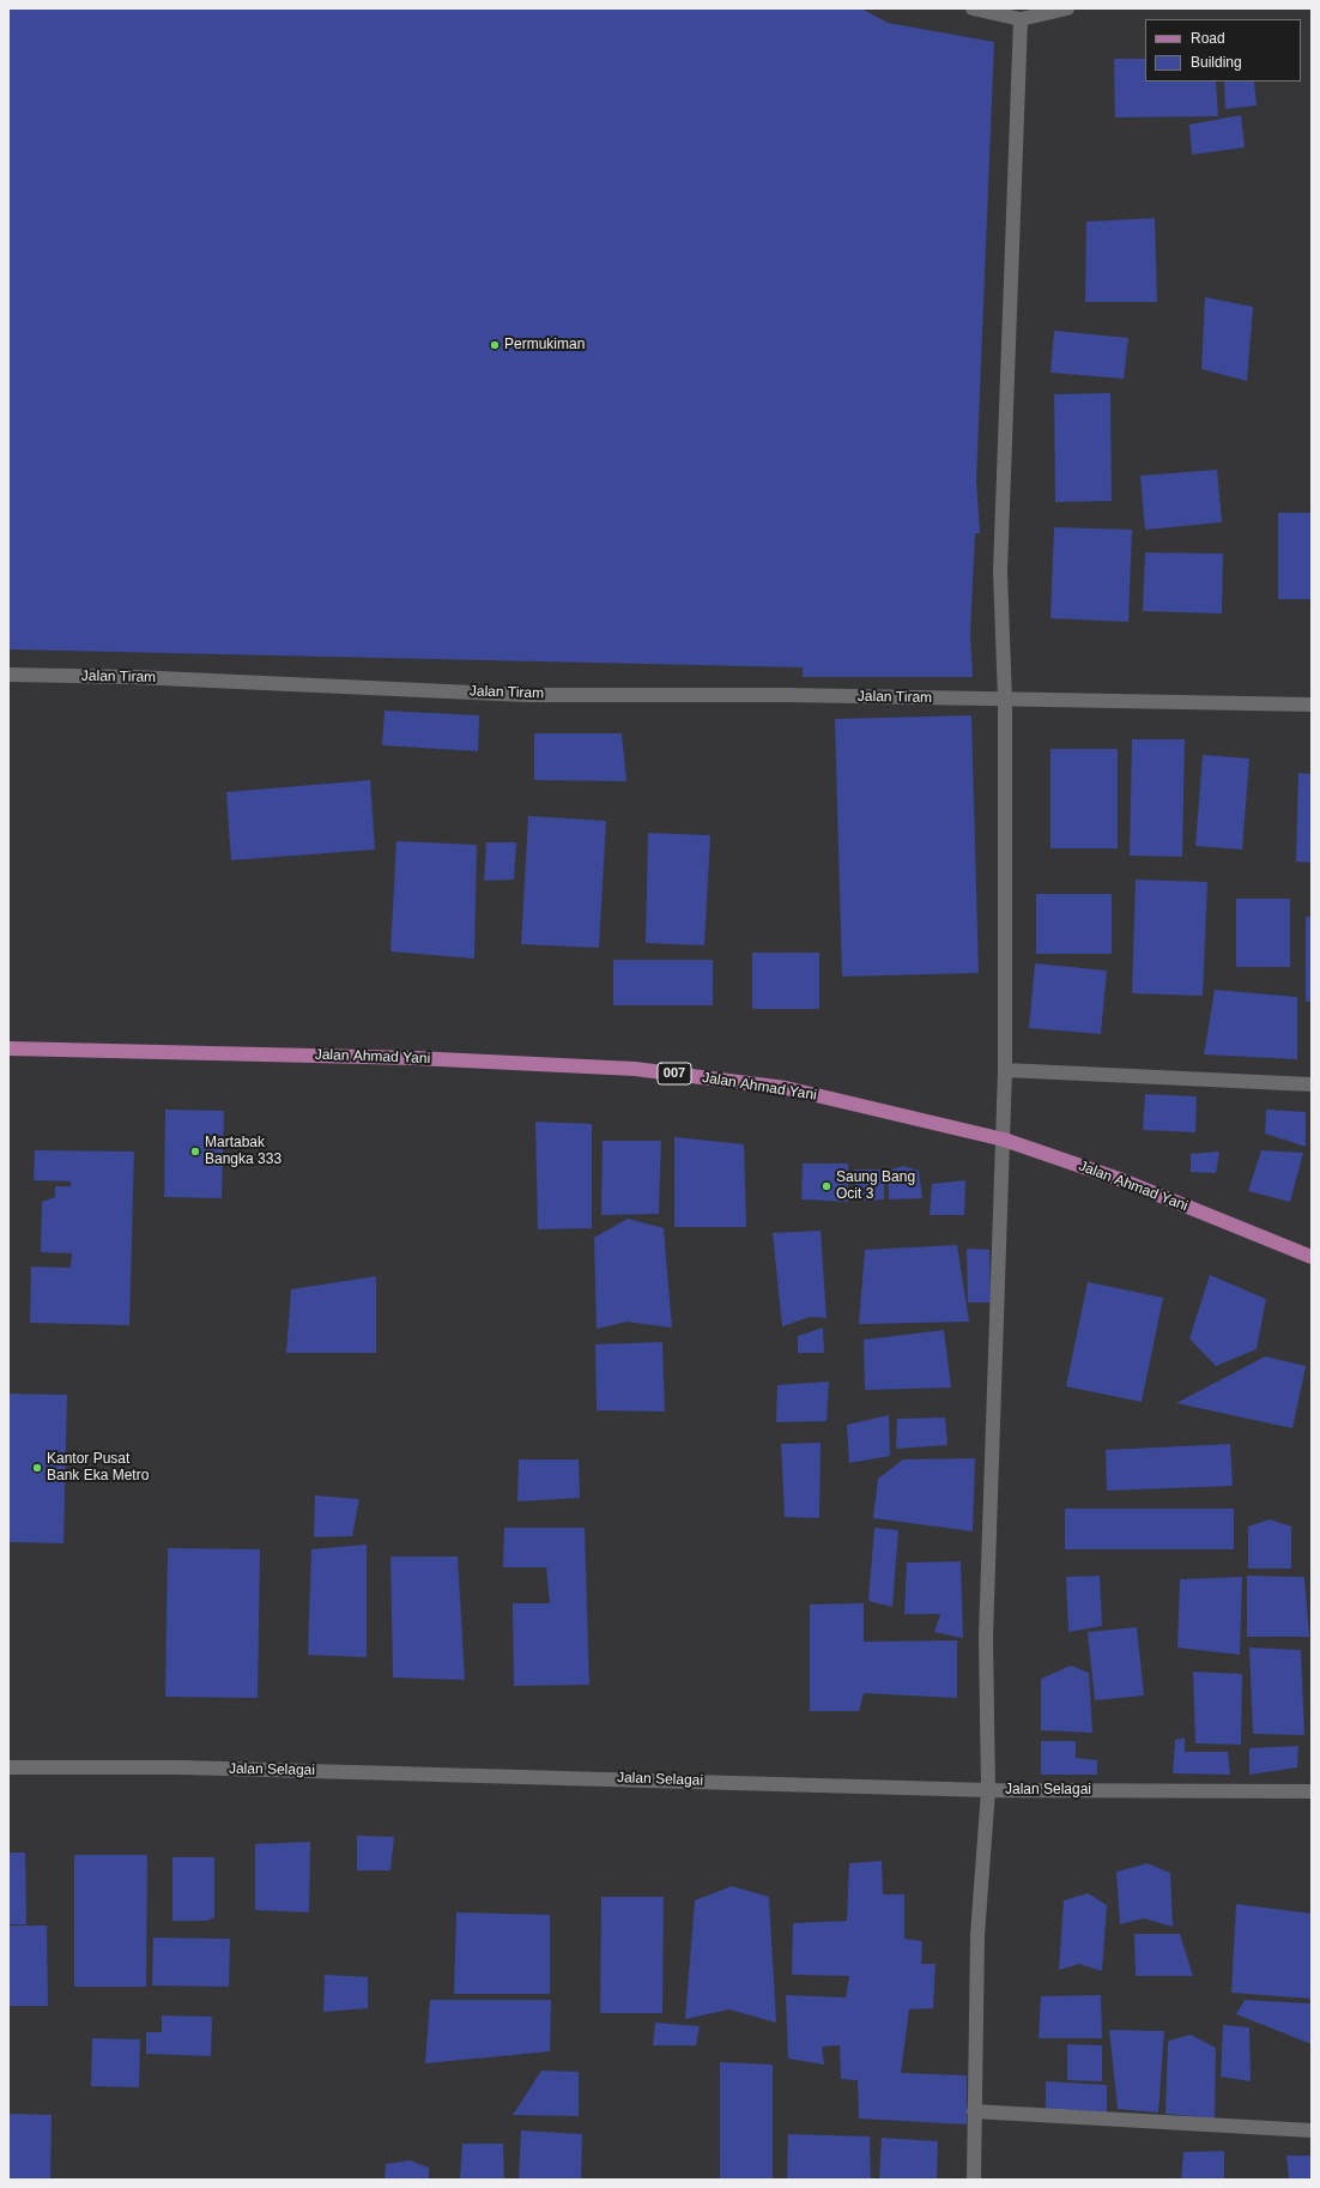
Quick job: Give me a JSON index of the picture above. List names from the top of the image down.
{
  "streets": {
    "main road": ["Jalan Ahmad Yani", "007"],
    "street": ["Jalan Tiram", "Jalan Selagai"]
  },
  "places": [
    "Permukiman",
    "Martabak Bangka 333",
    "Saung Bang Ocit 3",
    "Kantor Pusat Bank Eka Metro"
  ],
  "legend": ["Road", "Building"]
}
